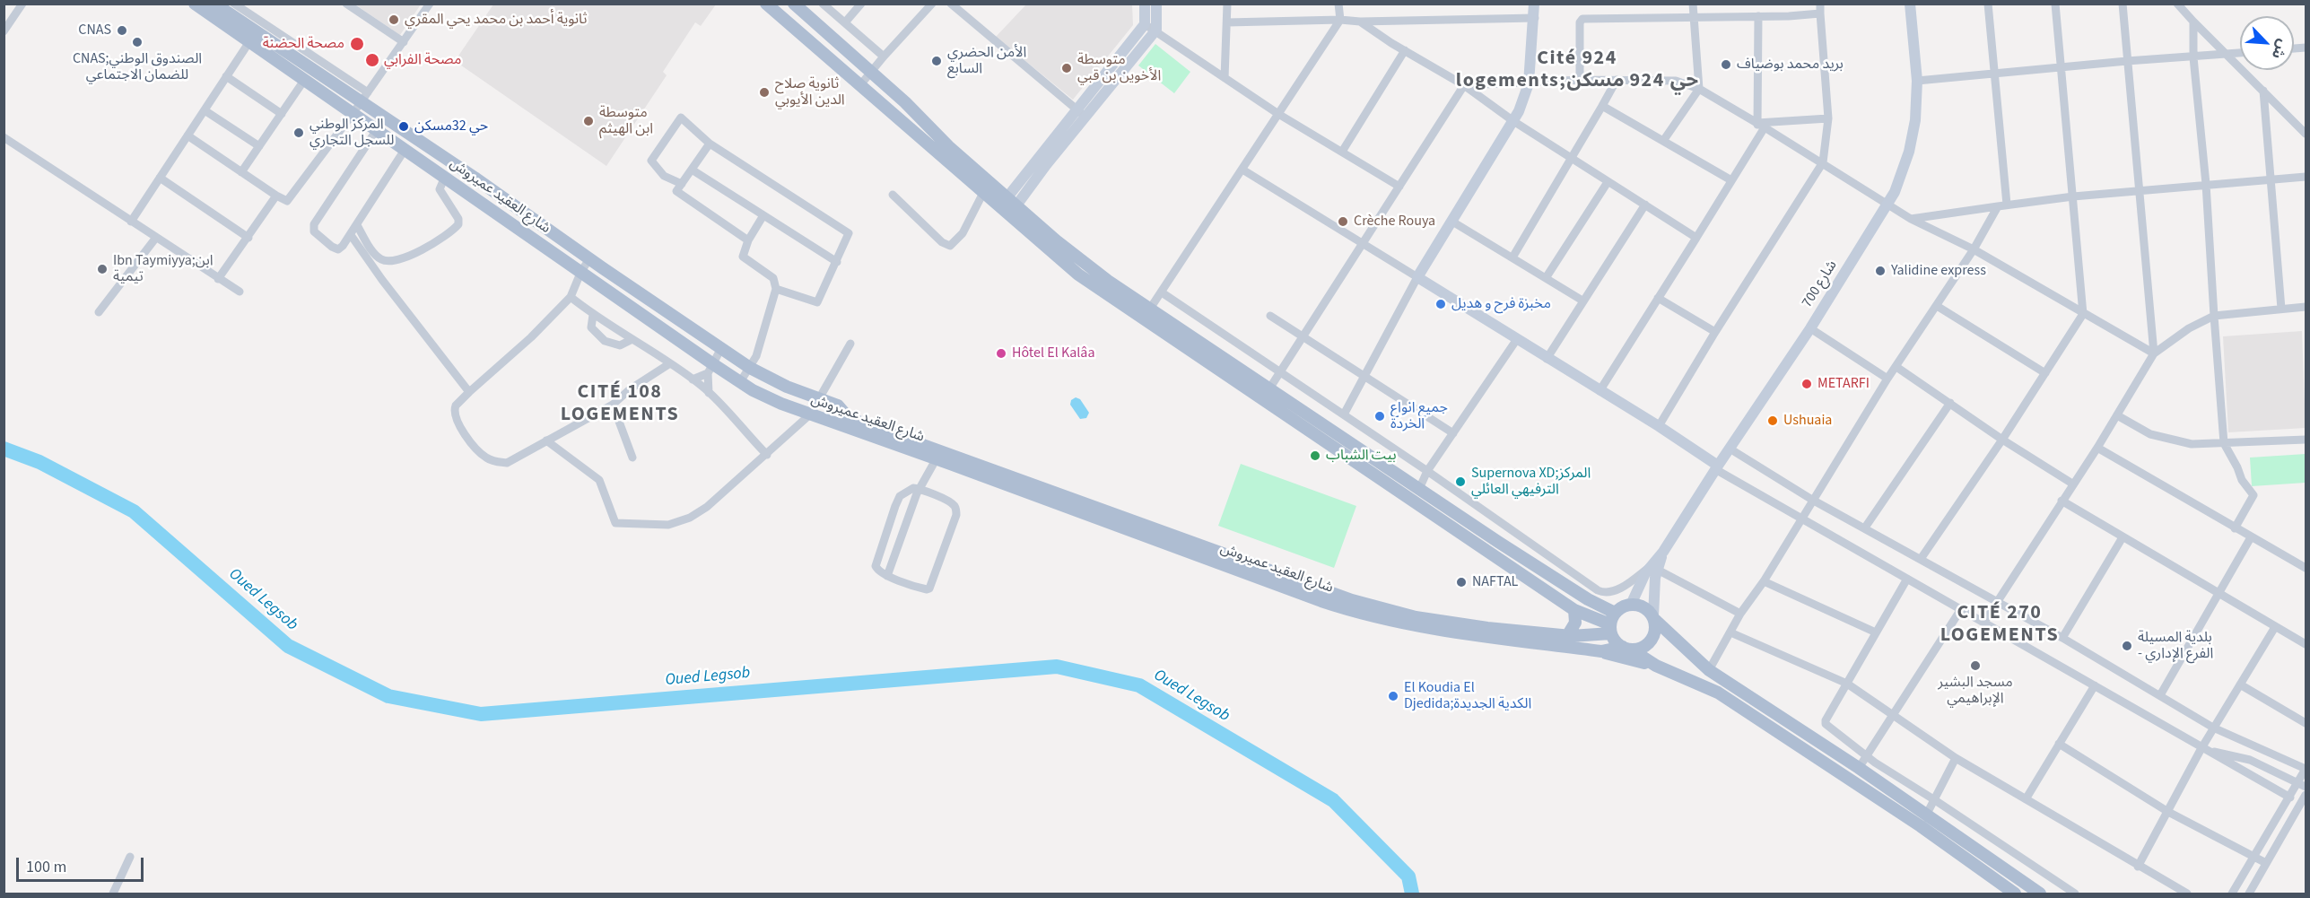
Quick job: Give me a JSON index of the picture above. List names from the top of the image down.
{
  "streets": {
    "main road": ["شارع العقيد عميروش", "شارع 700"]
  },
  "districts": ["Cité 924 logements;حي 924 مسكن", "CITÉ 108 LOGEMENTS", "CITÉ 270 LOGEMENTS"],
  "water": ["Oued Legsob"],
  "places": [
    "ثانوية أحمد بن محمد يحي المقري",
    "CNAS",
    "CNAS;الصندوق الوطني للضمان الاجتماعي",
    "مصحة الحضنة",
    "مصحة الفرابي",
    "الأمن الحضري السابع",
    "بريد محمد بوضياف",
    "متوسطة الأخوين بن قبي",
    "ثانوية صلاح الدين الأيوبي",
    "متوسطة ابن الهيثم",
    "حي 32مسكن",
    "المركز الوطني للسجل التجاري",
    "Crèche Rouya",
    "Ibn Taymiyya;ابن تيمية",
    "Yalidine express",
    "مخبزة فرح و هديل",
    "Hôtel El Kalâa",
    "METARFI",
    "جميع انواع الخردة",
    "Ushuaia",
    "بيت الشباب",
    "Supernova XD;المركز الترفيهي العائلي",
    "NAFTAL",
    "بلدية المسيلة - الفرع الإداري",
    "مسجد البشير الإبراهيمي",
    "El Koudia El Djedida;الكدية الجديدة"
  ],
  "scale_bar": "100 m",
  "north": "bottom right"
}
